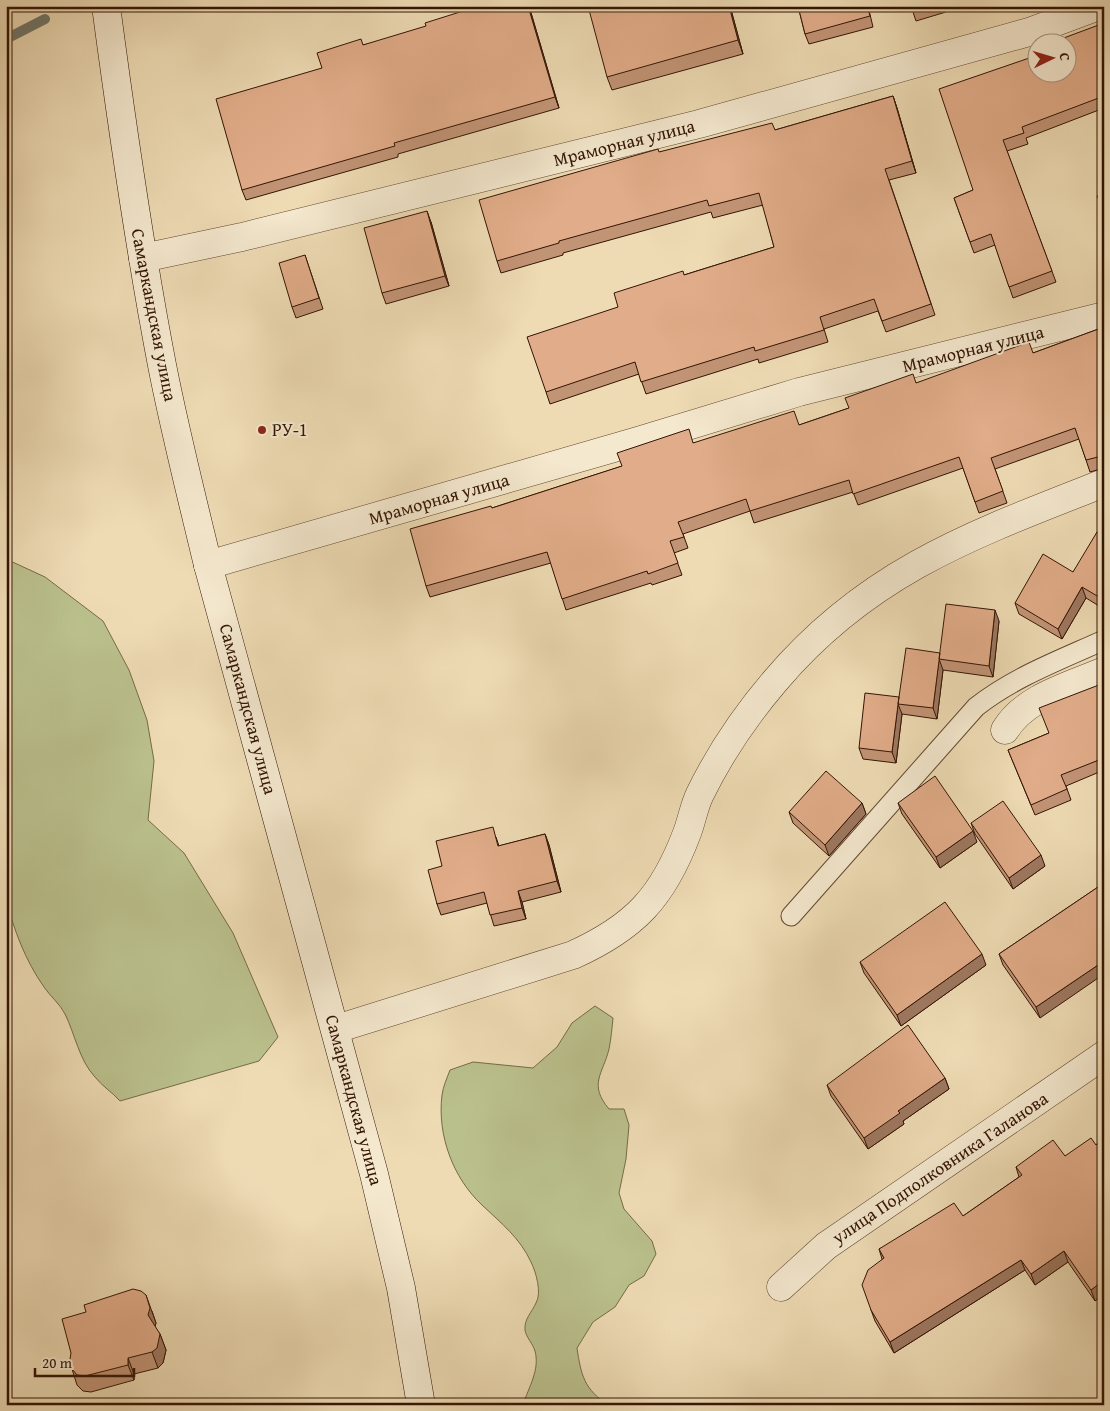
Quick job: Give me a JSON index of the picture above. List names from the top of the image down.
{
  "streets": {
    "street": ["Мраморная улица", "Самаркандская улица", "улица Подполковника Галанова"]
  },
  "crossings": [
    ["Мраморная улица", "Самаркандская улица"]
  ],
  "places": ["РУ-1"],
  "scale_bar": "20 m",
  "north": "right"
}
